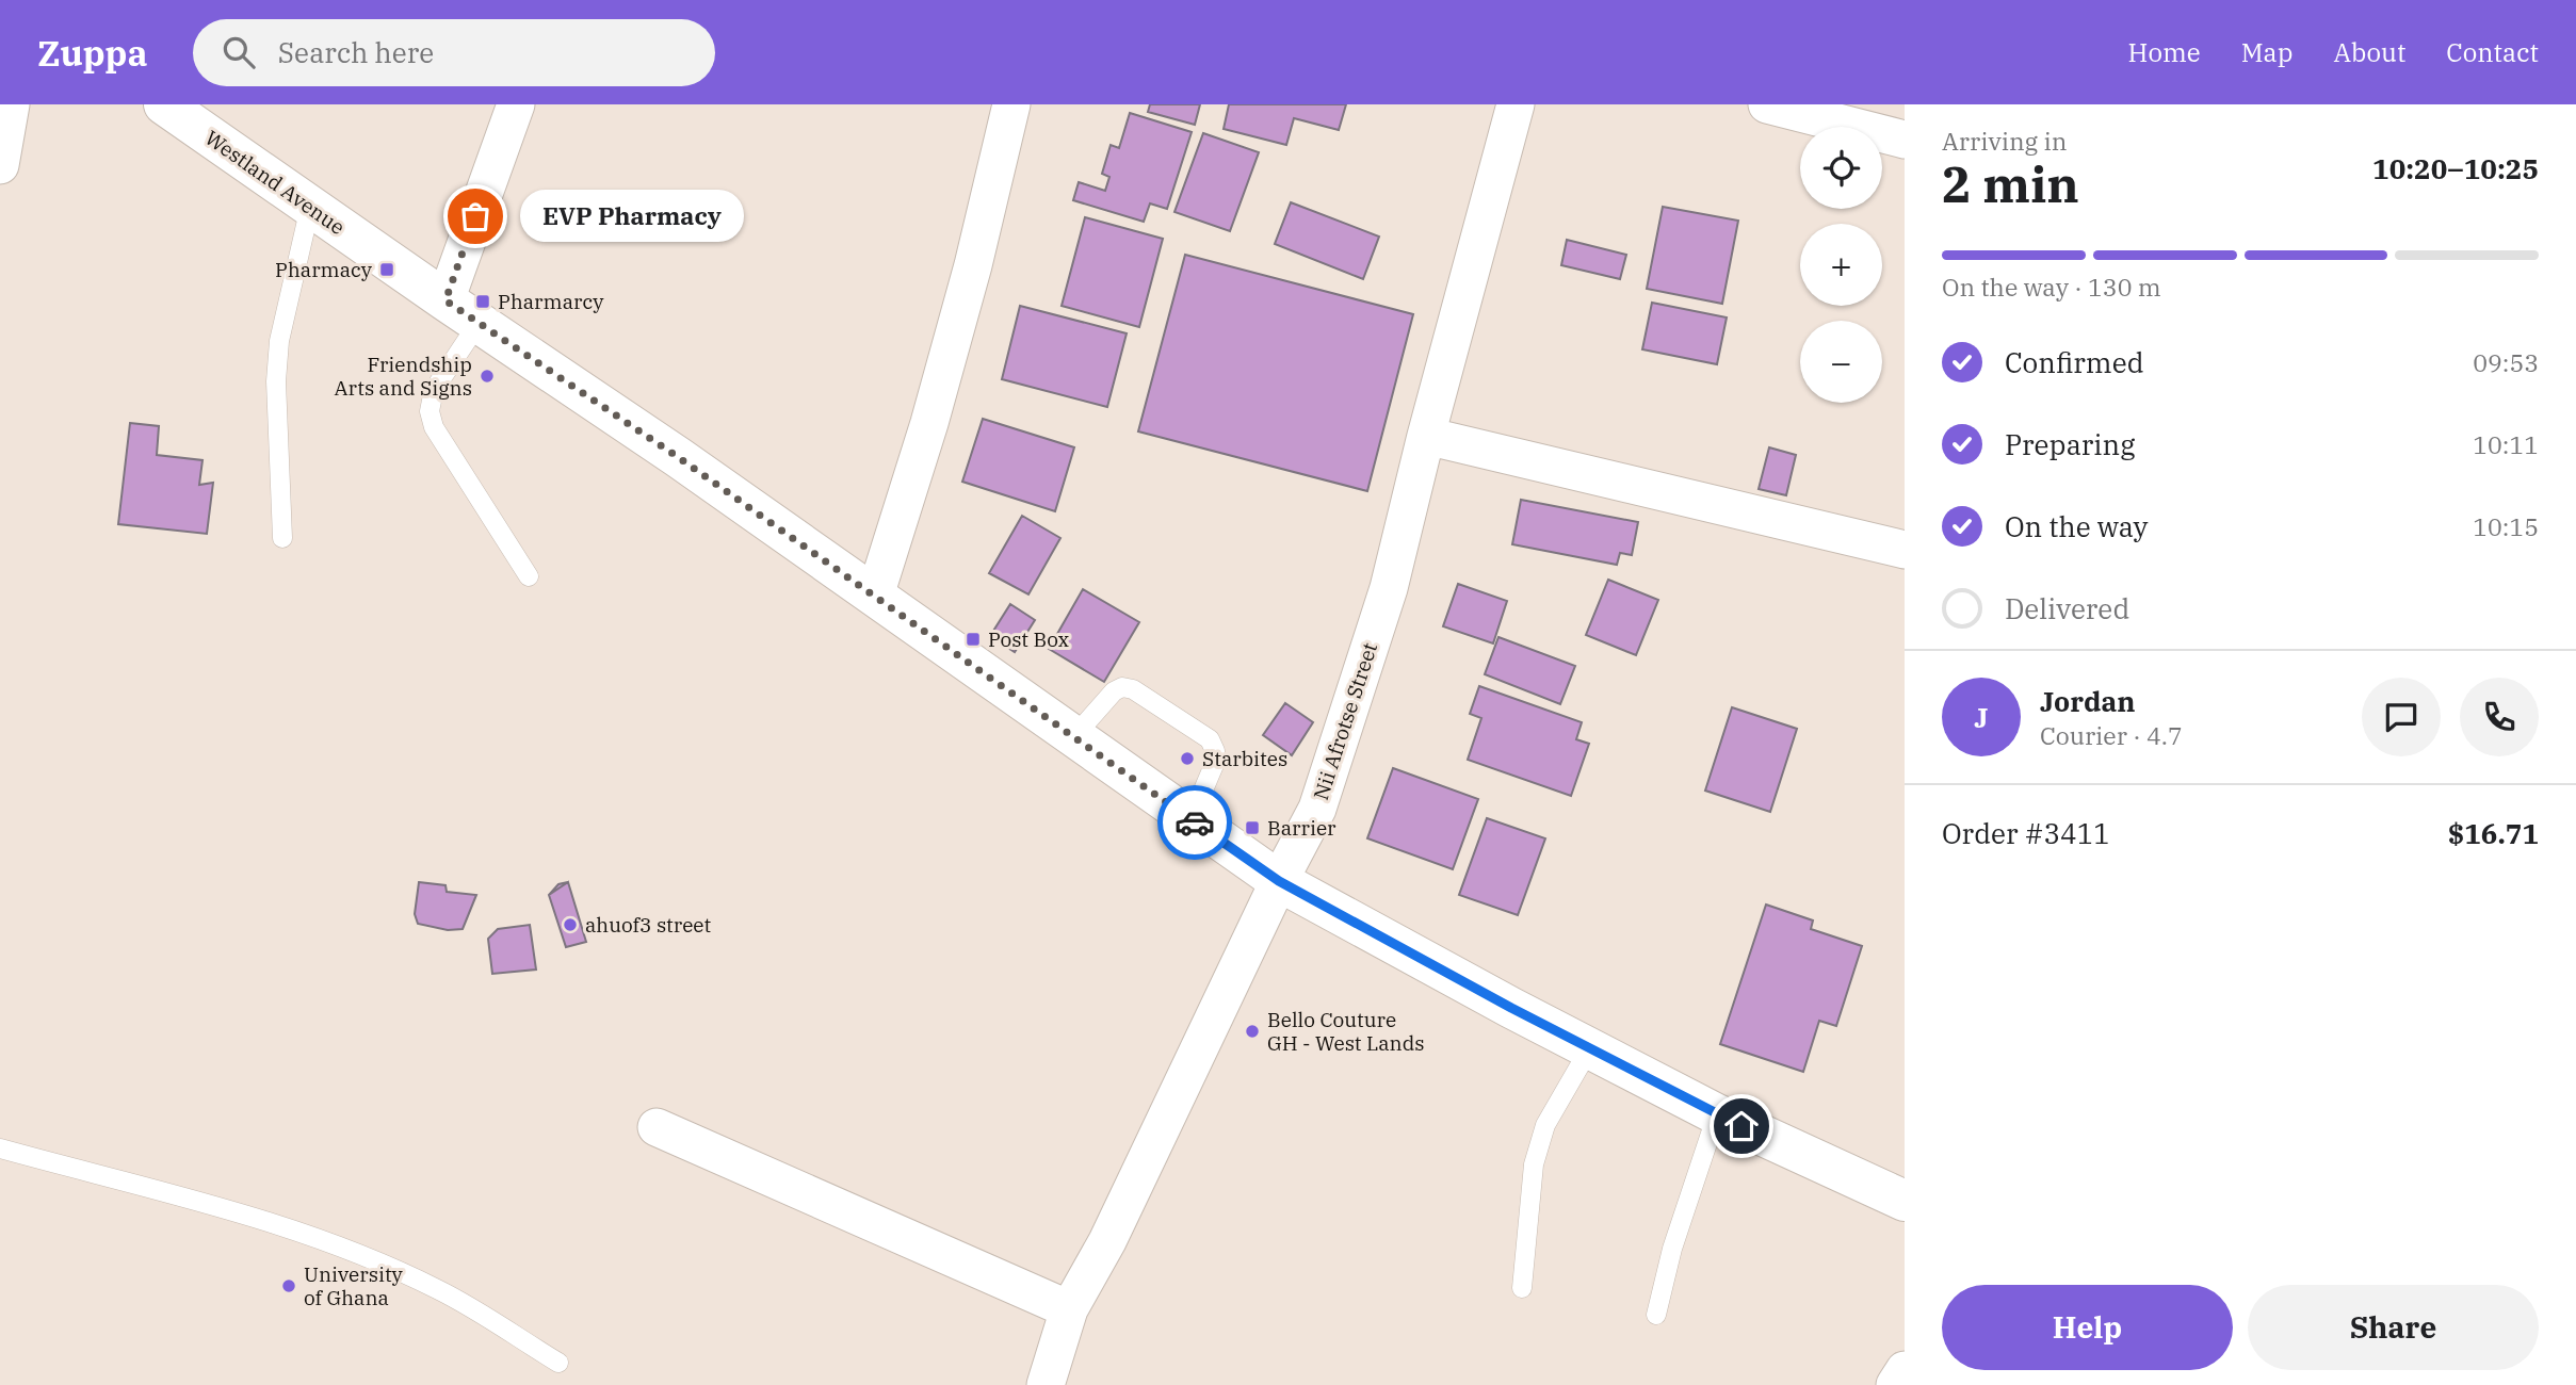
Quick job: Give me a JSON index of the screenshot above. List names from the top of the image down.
{
  "streets": {
    "street": ["Westland Avenue", "Nii Afrotse Street"]
  },
  "crossings": [
    ["Westland Avenue", "Nii Afrotse Street"]
  ],
  "places": {
    "other": [
      "EVP Pharmacy",
      "Friendship Arts and Signs",
      "Starbites",
      "ahuof3 street",
      "Bello Couture GH - West Lands",
      "University of Ghana"
    ],
    "transit": [
      "Pharmacy",
      "Pharmarcy",
      "Post Box",
      "Barrier"
    ]
  },
  "page": {
    "header": "Zuppa",
    "search": "Search here",
    "nav": [
      "Home",
      "Map",
      "About",
      "Contact"
    ],
    "heading": ["2 min", "Arriving in", "10:20–10:25"],
    "panel": [
      "Jordan",
      "Courier · 4.7",
      "Order #3411",
      "$16.71"
    ],
    "map_buttons": ["+", "−"],
    "bubble": "EVP Pharmacy",
    "bar": "On the way · 130 m",
    "list": [
      ["Confirmed", "09:53"],
      ["Preparing", "10:11"],
      ["On the way", "10:15"],
      "Delivered"
    ],
    "round": "J",
    "buttons": ["Help", "Share"]
  }
}
